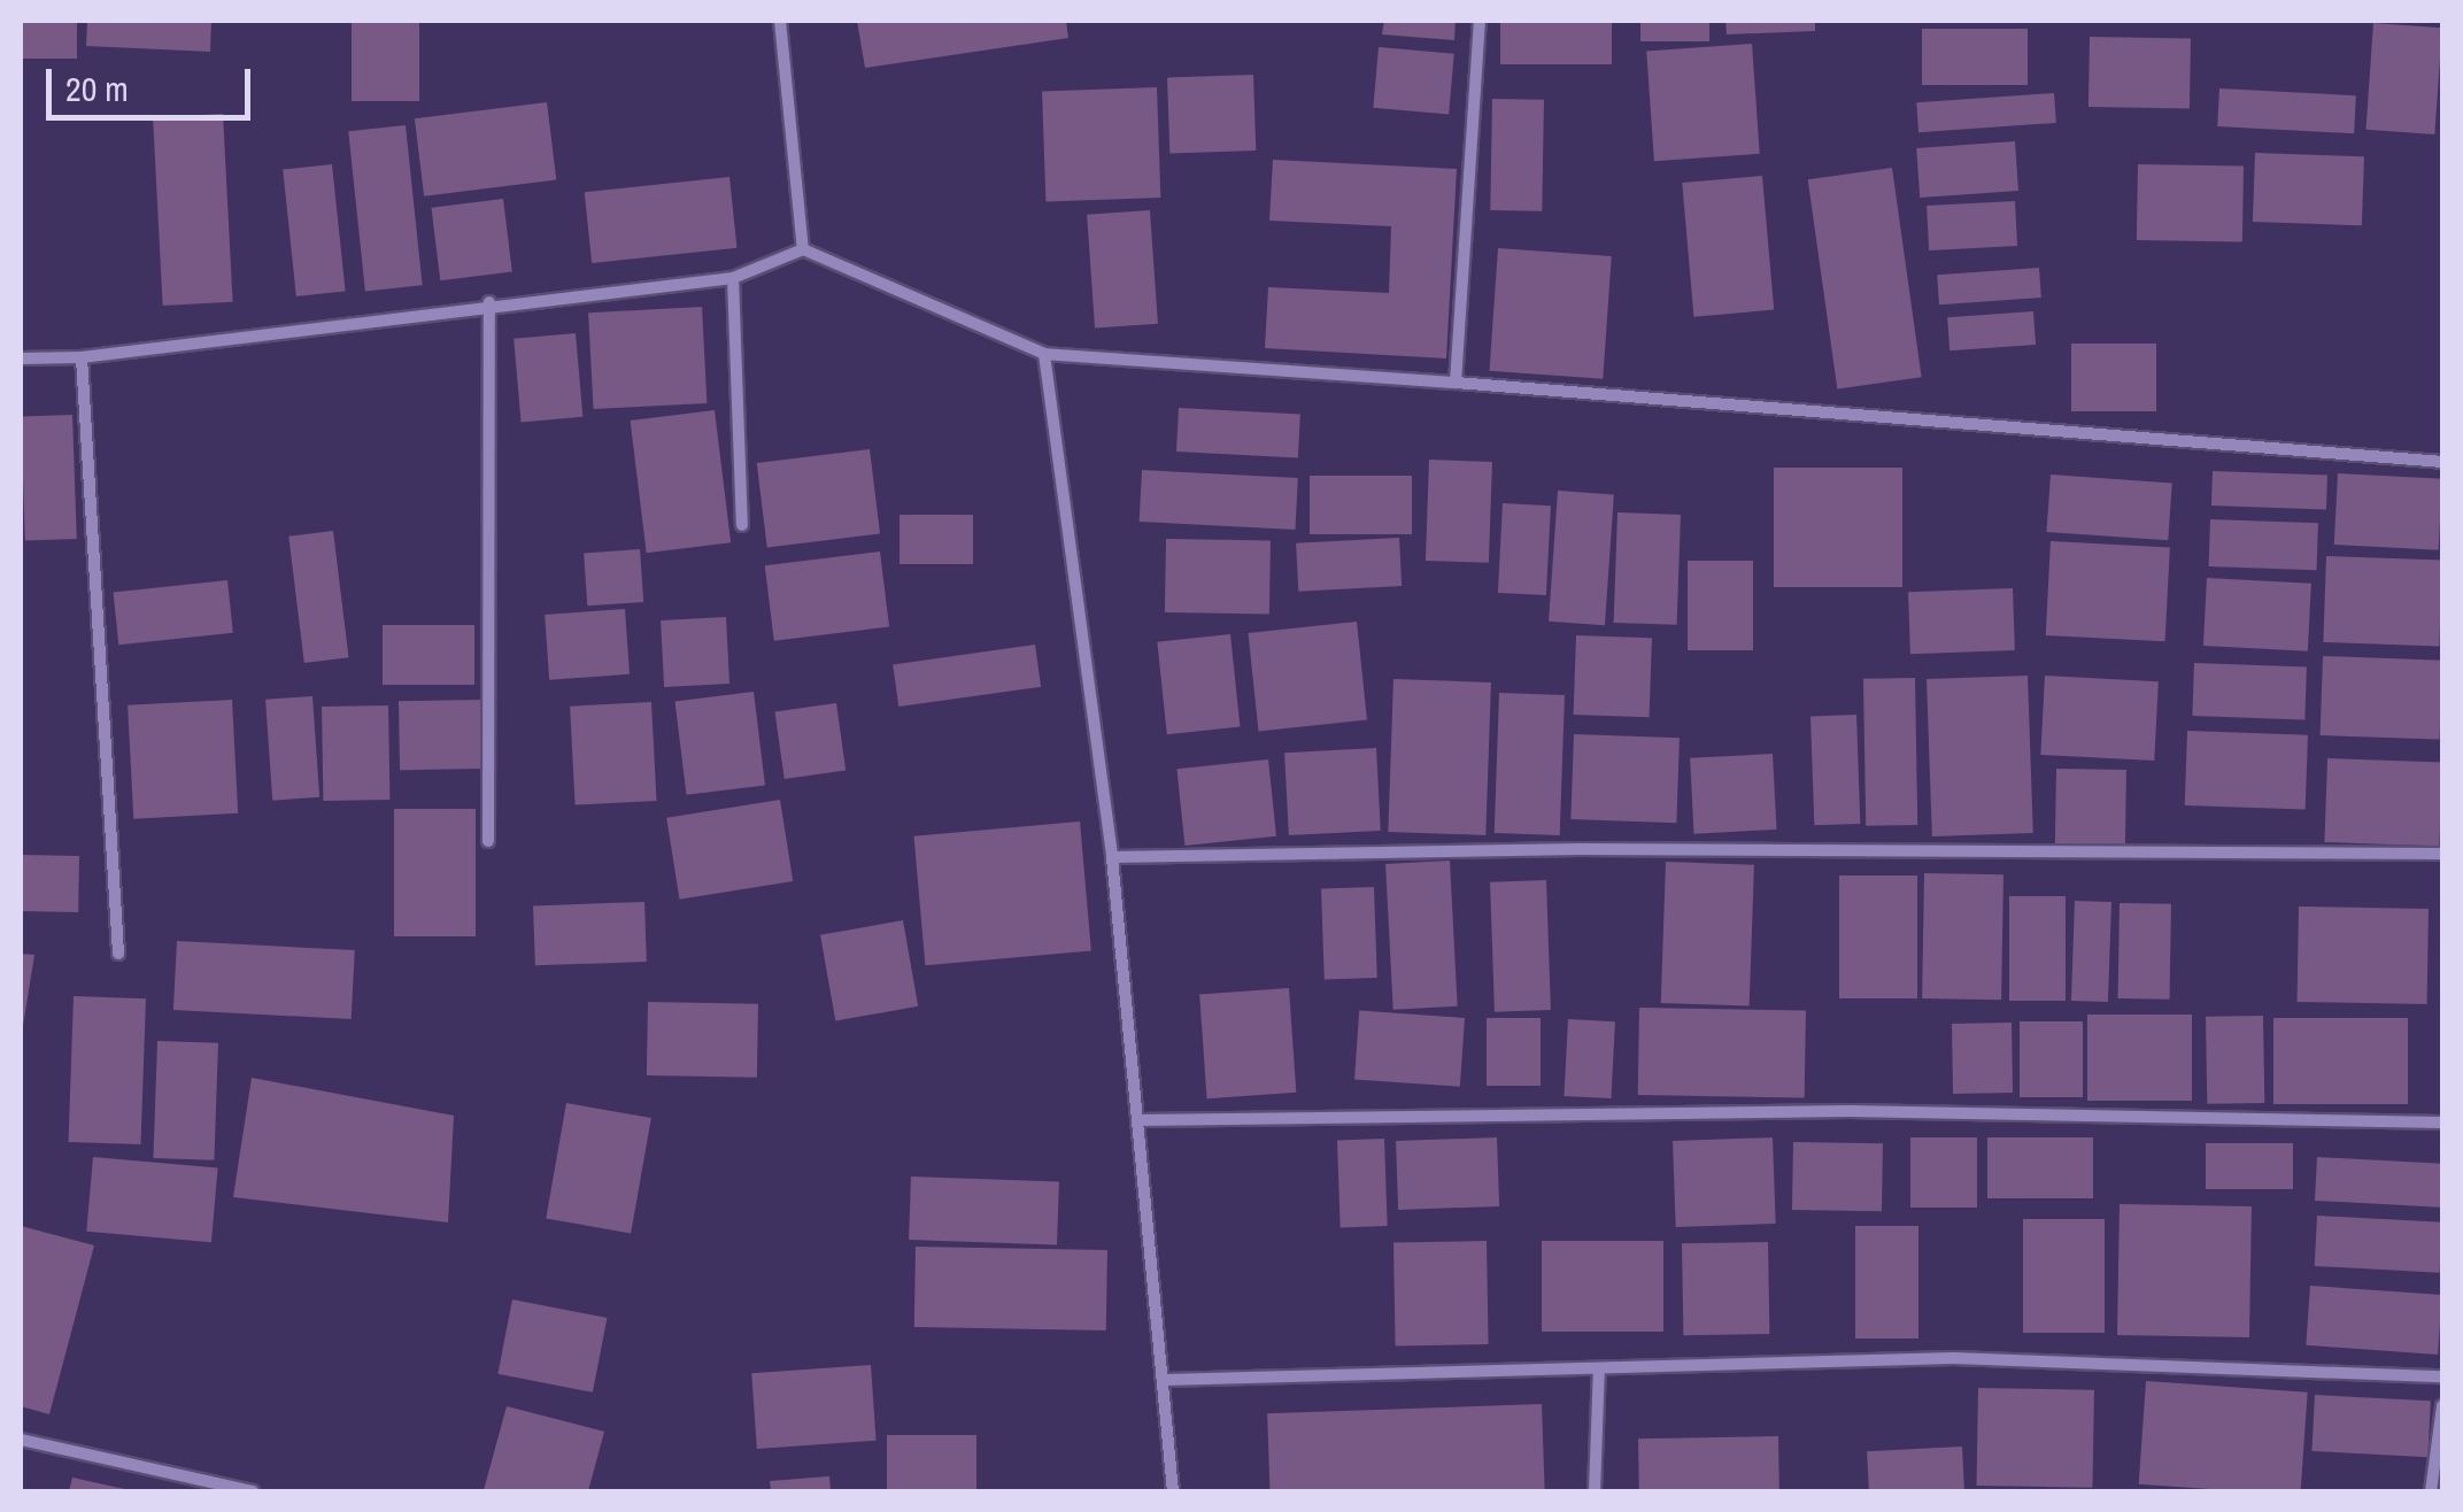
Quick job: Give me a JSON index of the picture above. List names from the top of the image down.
{
  "scale_bar": "20 m"
}
